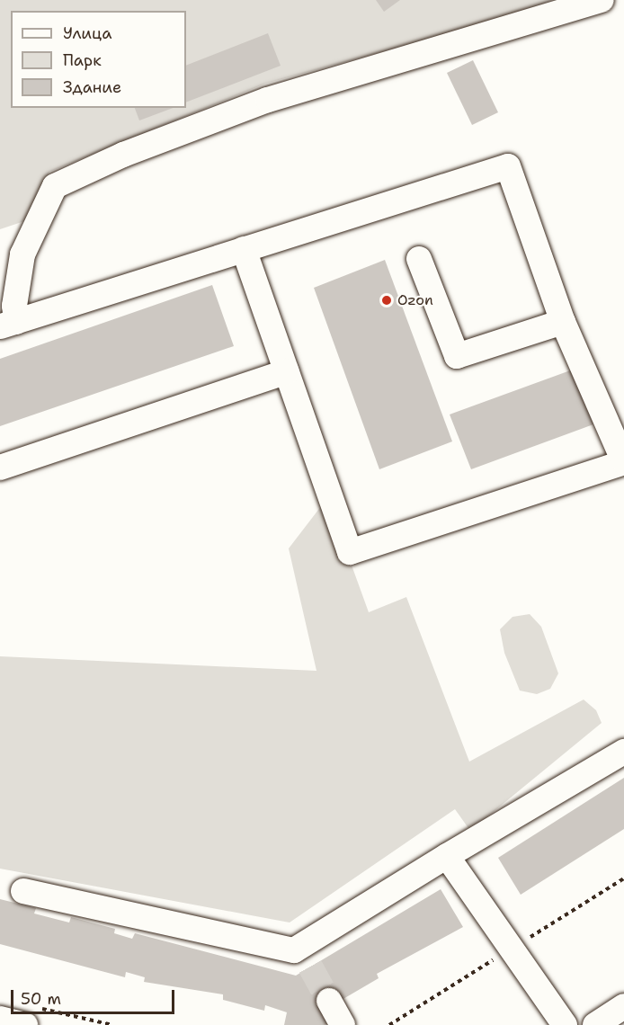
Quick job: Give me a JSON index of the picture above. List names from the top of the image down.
{
  "places": ["Ozon"],
  "legend": ["Улица", "Парк", "Здание"],
  "scale_bar": "50 m"
}
